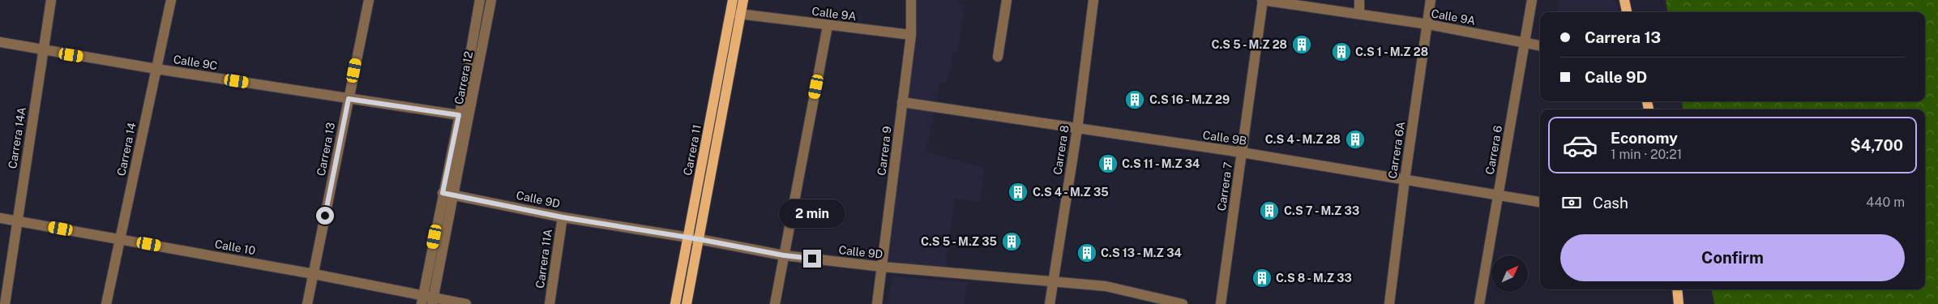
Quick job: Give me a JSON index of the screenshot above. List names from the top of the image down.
{
  "streets": {
    "main road": ["Carrera 11"],
    "street": [
      "Calle 9A",
      "Calle 9C",
      "Carrera 12",
      "Carrera 14A",
      "Calle 9B",
      "Carrera 14",
      "Carrera 13",
      "Carrera 8",
      "Carrera 6A",
      "Carrera 6",
      "Carrera 9",
      "Carrera 7",
      "Calle 9D",
      "Calle 10",
      "Carrera 11A"
    ]
  },
  "crossings": [
    ["Calle 9A", "Carrera 11"],
    ["Calle 9A", "Carrera 6A"],
    ["Calle 9A", "Carrera 6"],
    ["Calle 9A", "Carrera 9"],
    ["Calle 9A", "Carrera 7"],
    ["Calle 9C", "Carrera 12"],
    ["Calle 9C", "Carrera 14A"],
    ["Calle 9C", "Carrera 14"],
    ["Calle 9C", "Carrera 13"],
    ["Carrera 12", "Calle 9D"],
    ["Carrera 12", "Calle 10"],
    ["Carrera 14A", "Calle 10"],
    ["Calle 9B", "Carrera 8"],
    ["Calle 9B", "Carrera 6A"],
    ["Calle 9B", "Carrera 6"],
    ["Calle 9B", "Carrera 9"],
    ["Calle 9B", "Carrera 7"],
    ["Carrera 14", "Calle 10"],
    ["Carrera 13", "Calle 10"],
    ["Carrera 11", "Calle 9D"],
    ["Carrera 8", "Calle 9D"],
    ["Carrera 9", "Calle 9D"],
    ["Calle 9D", "Carrera 11A"]
  ],
  "places": {
    "building": [
      "C.S 5 - M.Z 28",
      "C.S 1 - M.Z 28",
      "C.S 16 - M.Z 29",
      "C.S 4 - M.Z 28",
      "C.S 11 - M.Z 34",
      "C.S 4 - M.Z 35",
      "C.S 7 - M.Z 33",
      "C.S 5 - M.Z 35",
      "C.S 13 - M.Z 34",
      "C.S 8 - M.Z 33"
    ]
  },
  "north": "top right",
  "page": {
    "banner": ["Carrera 13", "Calle 9D"],
    "list": [
      {
        "name": "Economy",
        "note": "1 min · 20:21",
        "value": "$4,700"
      }
    ],
    "pay": ["Cash", "440 m"],
    "bubble": "2 min",
    "buttons": "Confirm"
  }
}
